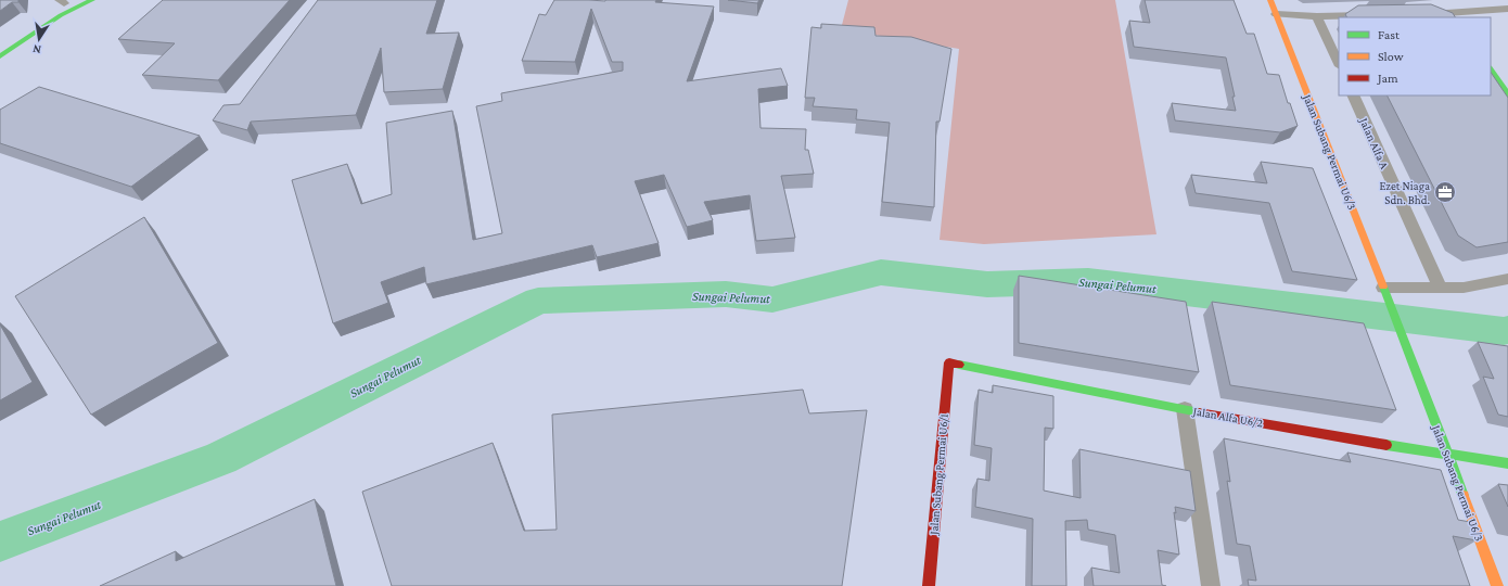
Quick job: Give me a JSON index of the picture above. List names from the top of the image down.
{
  "streets": {
    "street": [
      "Jalan Alfa A",
      "Jalan Subang Permai U6/3",
      "Jalan Alfa U6/2",
      "Jalan Subang Permai U6/1"
    ]
  },
  "crossings": [
    ["Jalan Subang Permai U6/3", "Jalan Alfa U6/2"],
    ["Jalan Alfa U6/2", "Jalan Subang Permai U6/1"]
  ],
  "water": ["Sungai Pelumut"],
  "places": {
    "office": ["Ezet Niaga Sdn. Bhd."]
  },
  "legend": ["Fast", "Slow", "Jam"],
  "north": "bottom"
}
